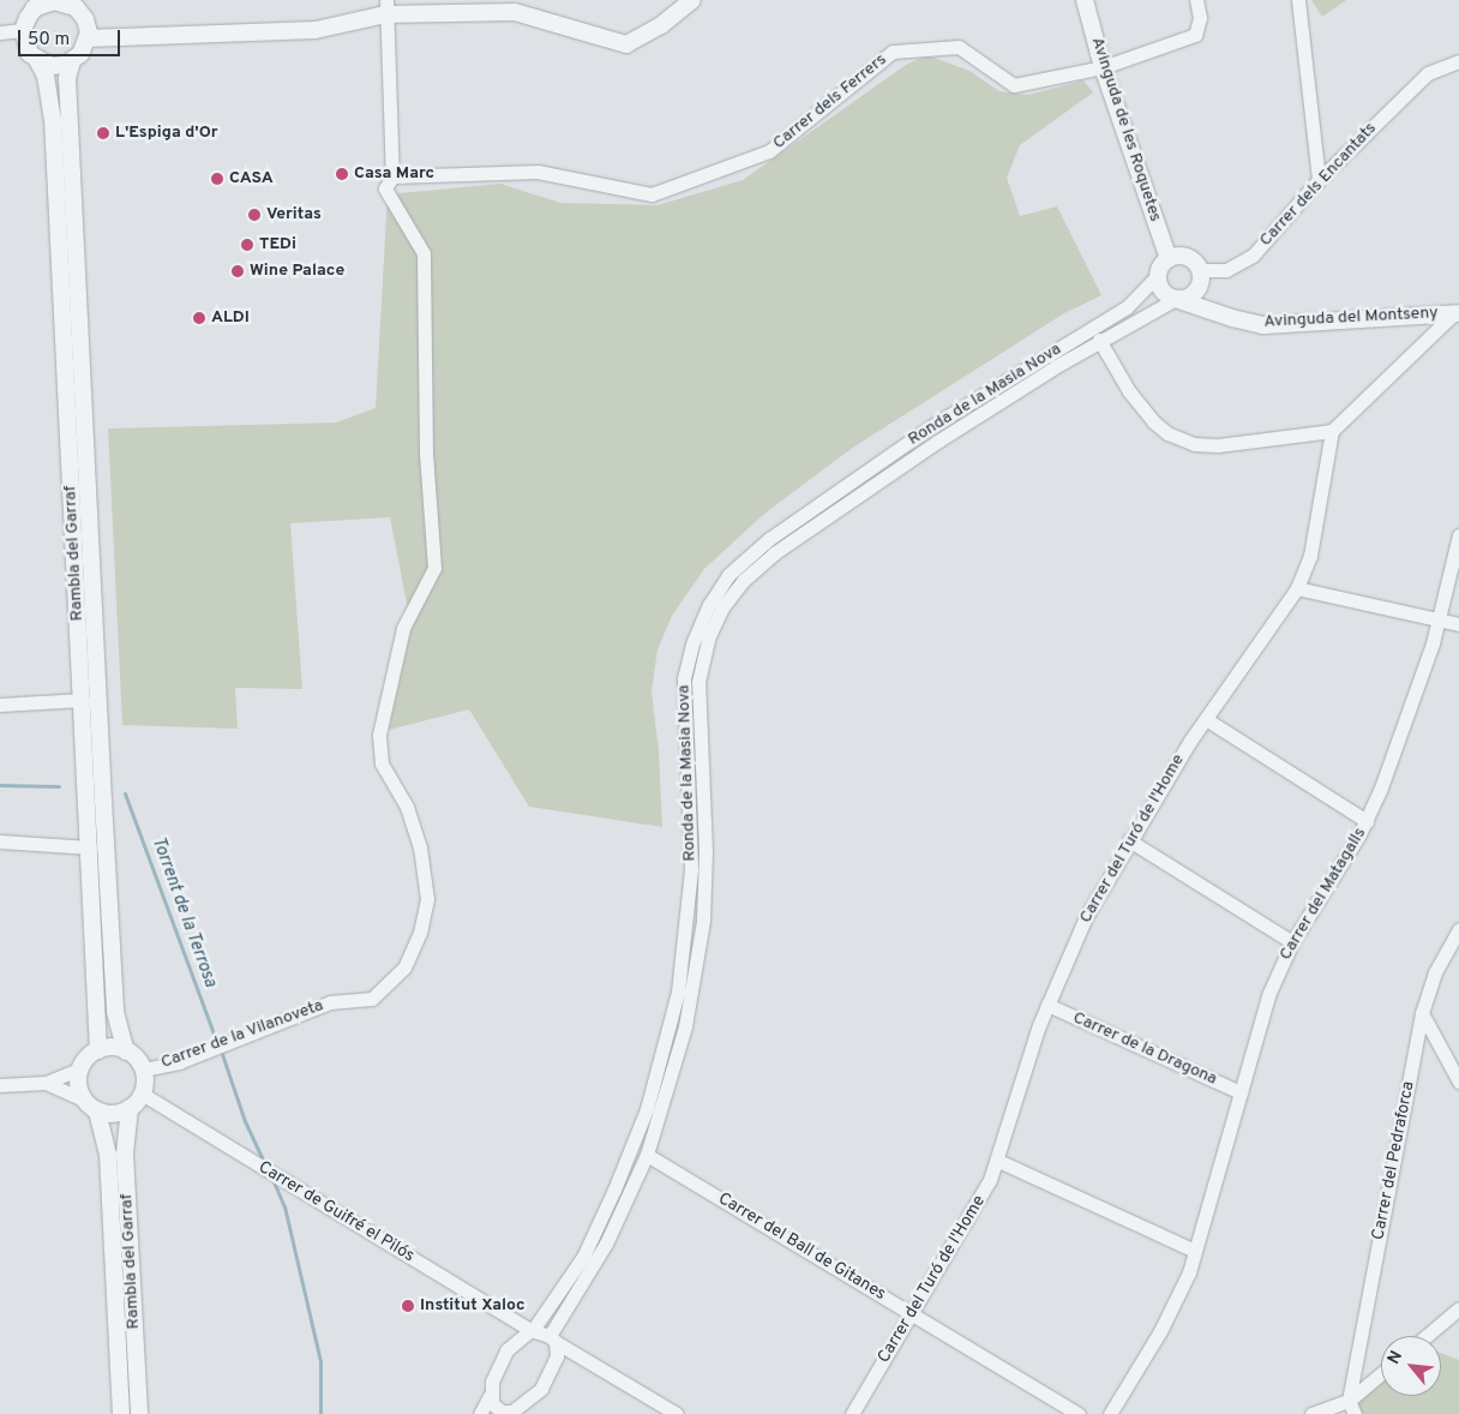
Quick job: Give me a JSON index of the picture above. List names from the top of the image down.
{
  "streets": {
    "street": [
      "Carrer dels Ferrers",
      "Avinguda de les Roquetes",
      "Carrer dels Encantats",
      "Avinguda del Montseny",
      "Ronda de la Masia Nova",
      "Rambla del Garraf",
      "Carrer del Turó de l'Home",
      "Carrer del Matagalls",
      "Carrer de la Vilanoveta",
      "Carrer de la Dragona",
      "Carrer del Pedraforca",
      "Carrer de Guifré el Pilós",
      "Carrer del Ball de Gitanes"
    ]
  },
  "crossings": [
    ["Carrer dels Ferrers", "Avinguda de les Roquetes"],
    ["Carrer dels Ferrers", "Carrer de la Vilanoveta"],
    ["Avinguda de les Roquetes", "Carrer dels Encantats"],
    ["Avinguda de les Roquetes", "Avinguda del Montseny"],
    ["Avinguda de les Roquetes", "Ronda de la Masia Nova"],
    ["Carrer dels Encantats", "Avinguda del Montseny"],
    ["Carrer dels Encantats", "Ronda de la Masia Nova"],
    ["Avinguda del Montseny", "Ronda de la Masia Nova"],
    ["Ronda de la Masia Nova", "Carrer de Guifré el Pilós"],
    ["Ronda de la Masia Nova", "Carrer del Ball de Gitanes"],
    ["Rambla del Garraf", "Carrer de la Vilanoveta"],
    ["Rambla del Garraf", "Carrer de Guifré el Pilós"],
    ["Carrer del Turó de l'Home", "Carrer de la Dragona"],
    ["Carrer del Turó de l'Home", "Carrer del Ball de Gitanes"],
    ["Carrer del Matagalls", "Carrer de la Dragona"],
    ["Carrer de la Vilanoveta", "Carrer de Guifré el Pilós"]
  ],
  "water": ["Torrent de la Terrosa"],
  "places": [
    "L'Espiga d'Or",
    "Casa Marc",
    "CASA",
    "Veritas",
    "TEDi",
    "Wine Palace",
    "ALDI",
    "Institut Xaloc"
  ],
  "scale_bar": "50 m",
  "north": "top left"
}
